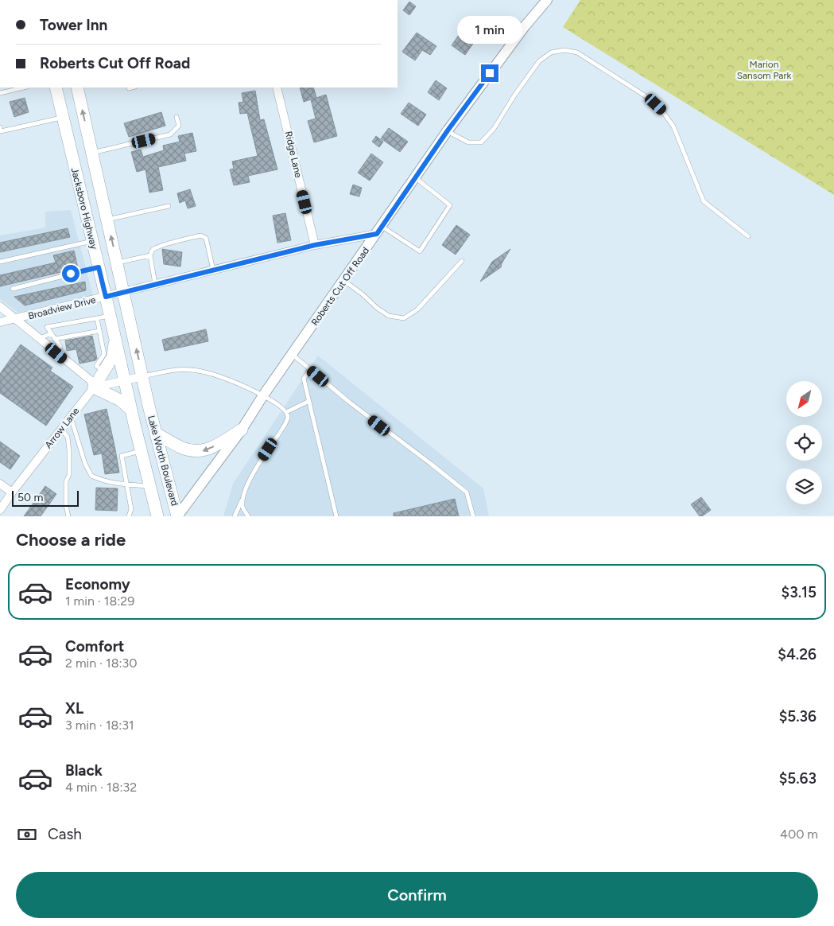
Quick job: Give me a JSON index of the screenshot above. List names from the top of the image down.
{
  "streets": {
    "main road": ["Jacksboro Highway", "Lake Worth Boulevard"],
    "street": [
      "Ridge Lane",
      "Roberts Cut Off Road",
      "Broadview Drive",
      "Arrow Lane"
    ]
  },
  "crossings": [
    ["Ridge Lane", "Broadview Drive"],
    ["Jacksboro Highway", "Broadview Drive"],
    ["Jacksboro Highway", "Lake Worth Boulevard"],
    ["Roberts Cut Off Road", "Broadview Drive"],
    ["Roberts Cut Off Road", "Lake Worth Boulevard"]
  ],
  "parks": ["Marion Sansom Park"],
  "scale_bar": "50 m",
  "north": "bottom left",
  "page": {
    "banner": ["Tower Inn", "Roberts Cut Off Road"],
    "bubble": "1 min",
    "scale": "50 m",
    "heading": "Choose a ride",
    "list": [
      {
        "name": "Economy",
        "note": "1 min · 18:29",
        "value": "$3.15"
      },
      {
        "name": "Comfort",
        "note": "2 min · 18:30",
        "value": "$4.26"
      },
      {
        "name": "XL",
        "note": "3 min · 18:31",
        "value": "$5.36"
      },
      {
        "name": "Black",
        "note": "4 min · 18:32",
        "value": "$5.63"
      }
    ],
    "pay": ["Cash", "400 m"],
    "buttons": "Confirm"
  }
}
